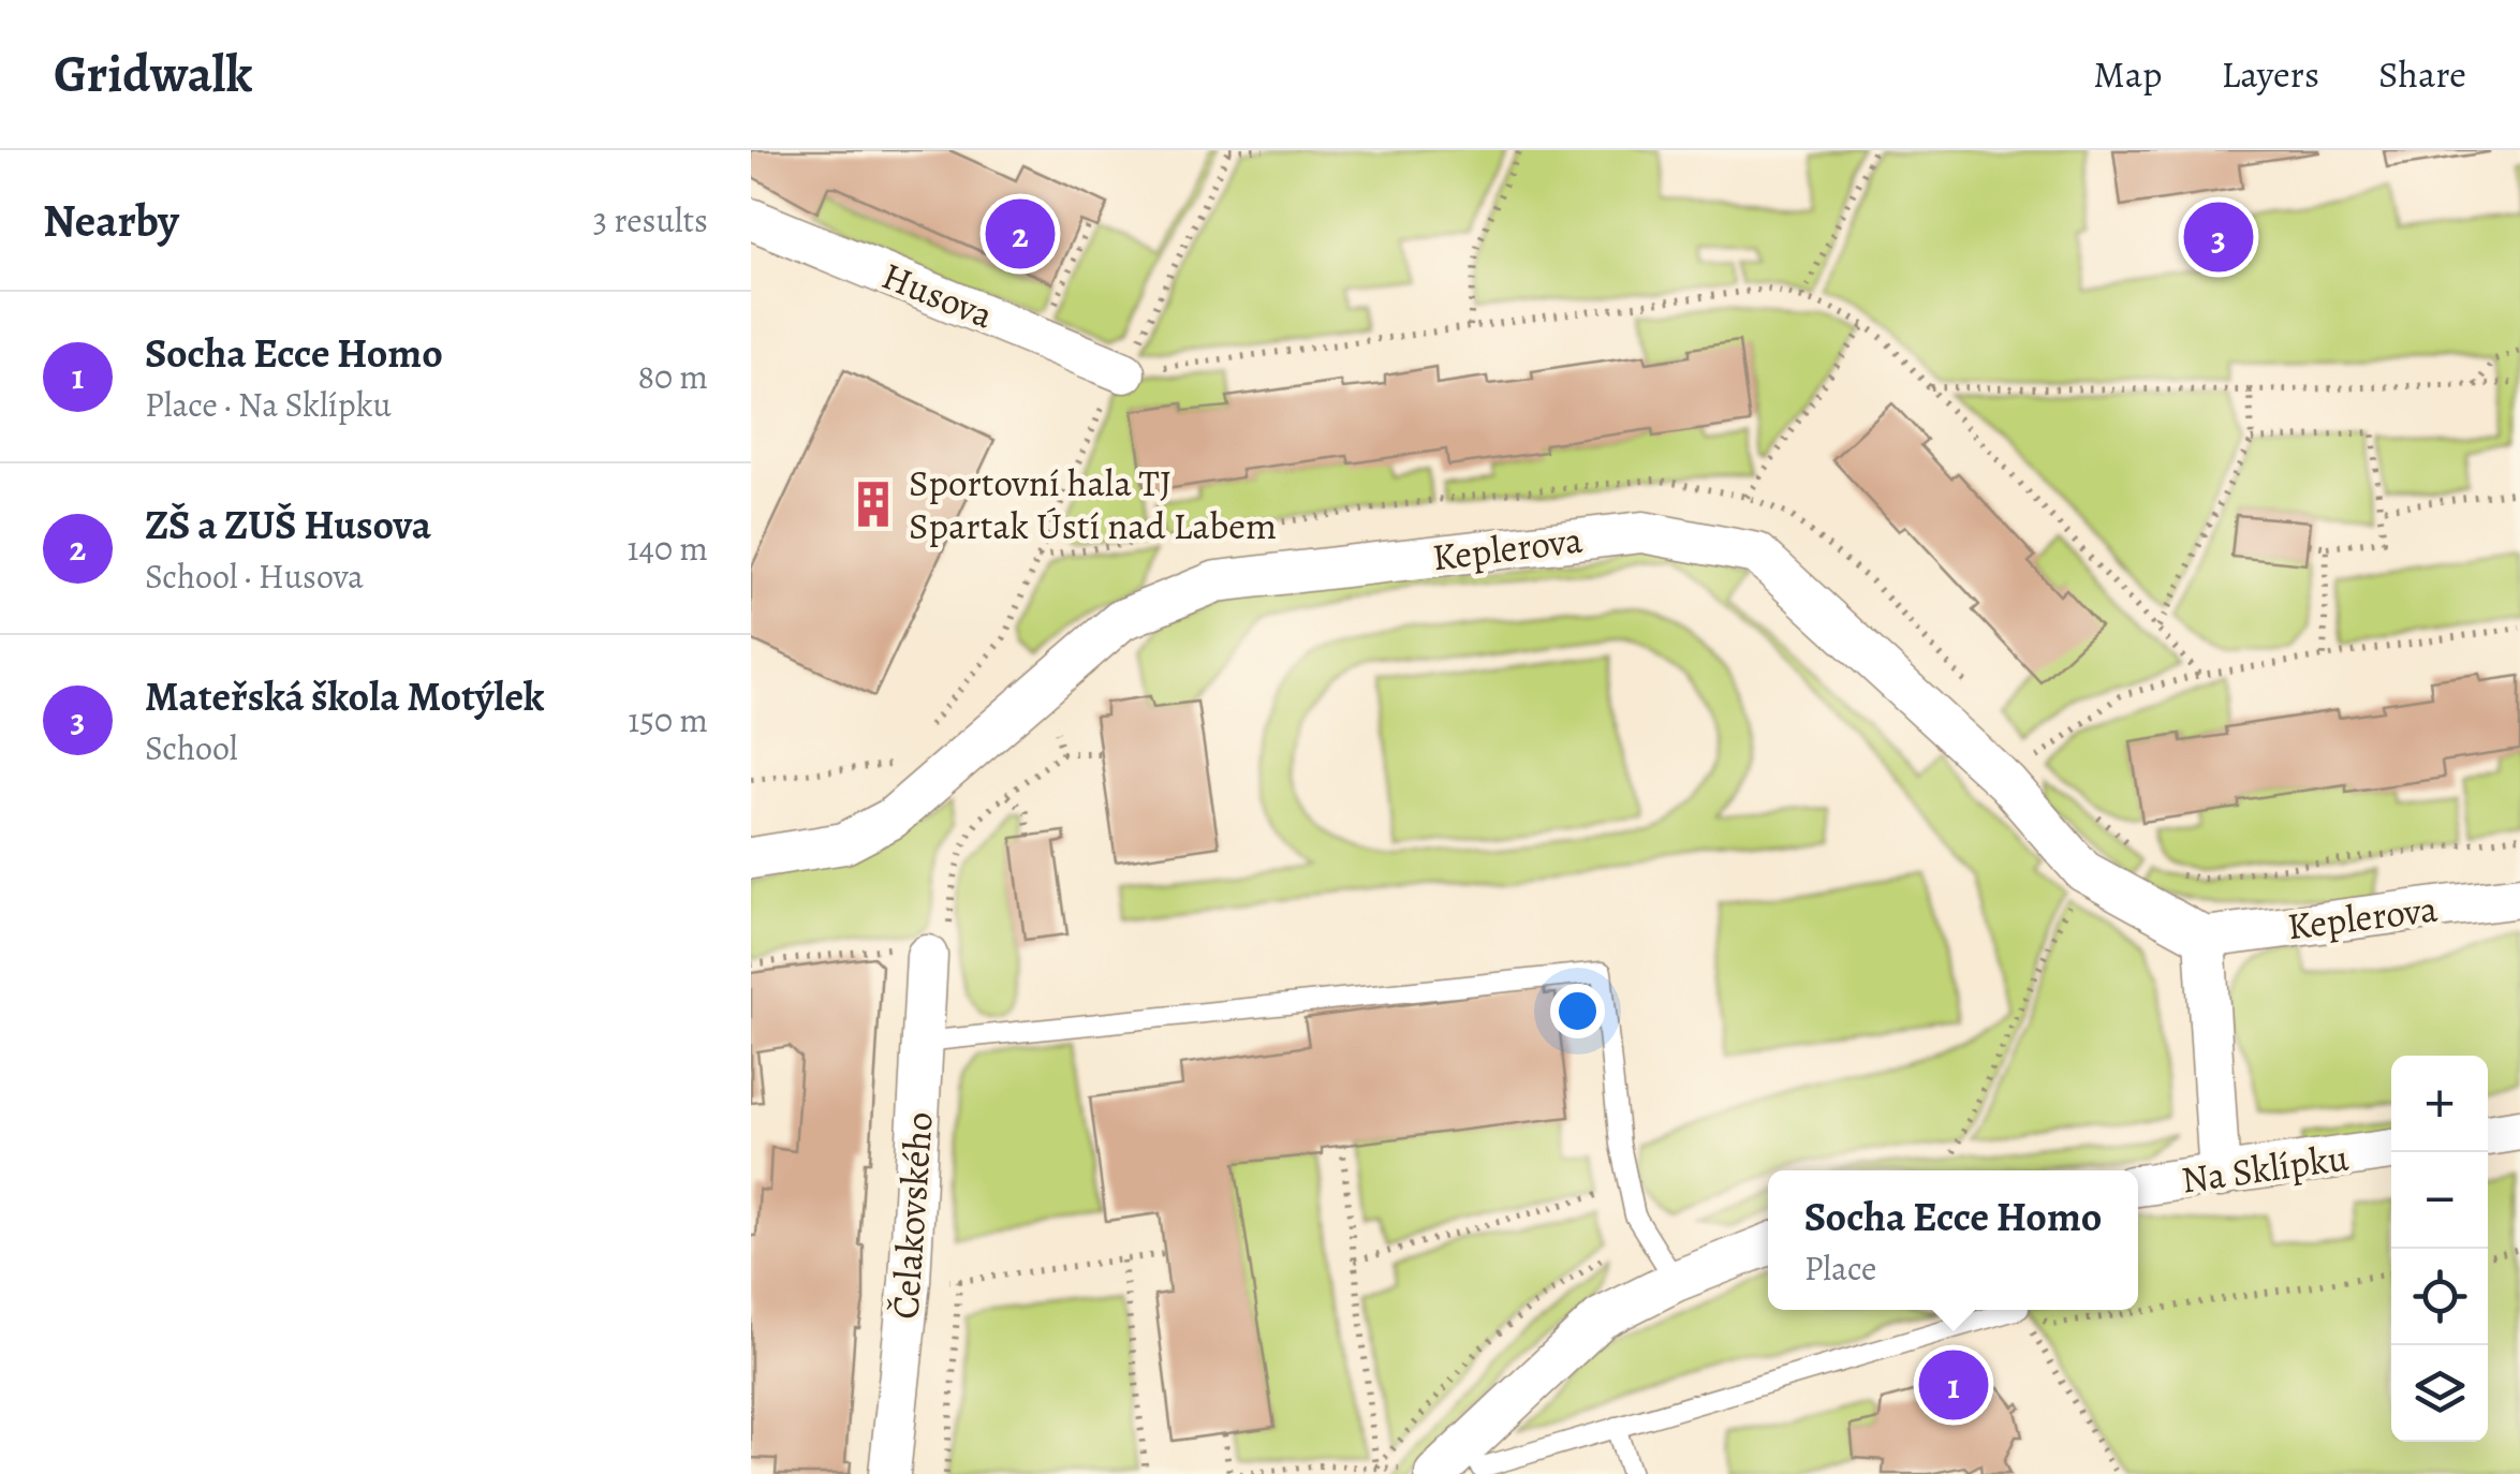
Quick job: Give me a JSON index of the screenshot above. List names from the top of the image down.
{
  "streets": {
    "street": [
      "Husova",
      "Keplerova",
      "Na Sklípku",
      "Čelakovského"
    ]
  },
  "places": {
    "building": ["Sportovní hala TJ Spartak Ústí nad Labem"]
  },
  "page": {
    "header": "Gridwalk",
    "nav": ["Map", "Layers", "Share"],
    "heading": ["Nearby", "3 results"],
    "pins": ["2", "3", "1"],
    "list": [
      {
        "mark": "1",
        "name": "Socha Ecce Homo",
        "note": "Place · Na Sklípku",
        "value": "80 m"
      },
      {
        "mark": "2",
        "name": "ZŠ a ZUŠ Husova",
        "note": "School · Husova",
        "value": "140 m"
      },
      {
        "mark": "3",
        "name": "Mateřská škola Motýlek",
        "note": "School",
        "value": "150 m"
      }
    ],
    "map_buttons": ["+", "−"],
    "popup": ["Socha Ecce Homo", "Place"]
  }
}
